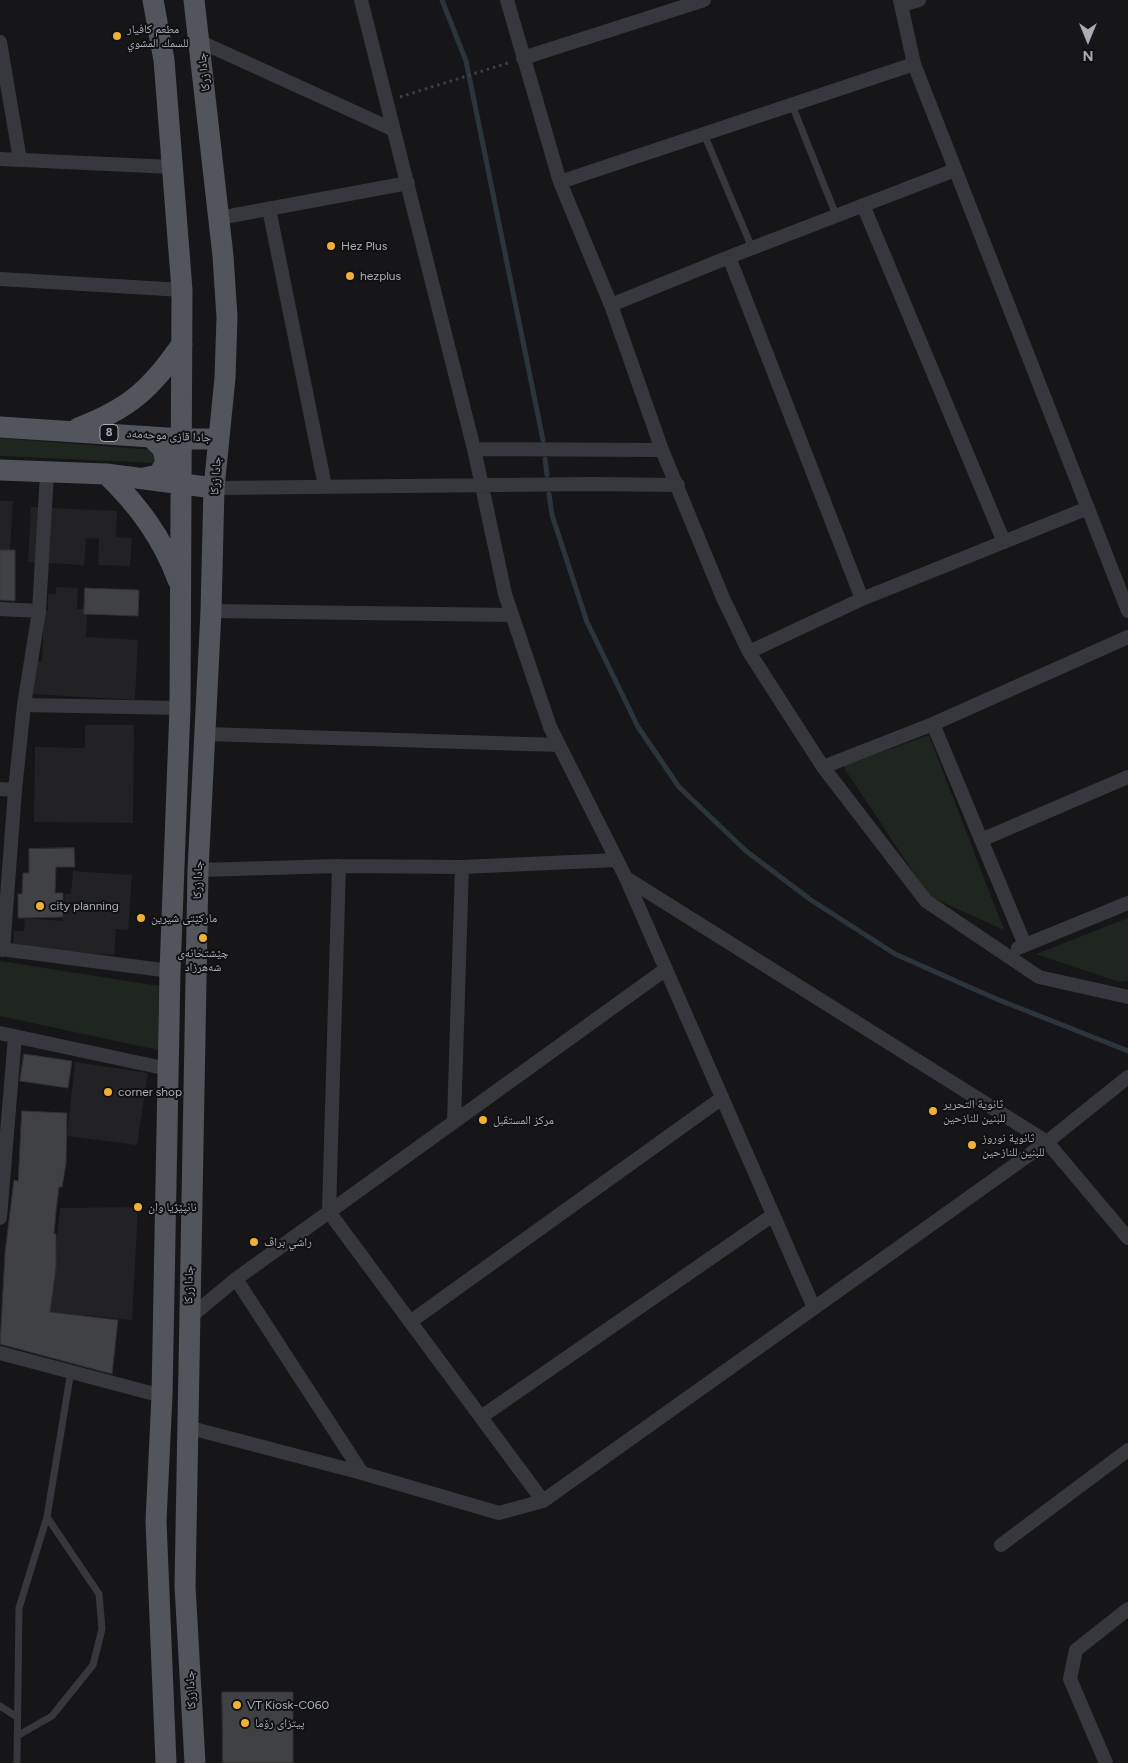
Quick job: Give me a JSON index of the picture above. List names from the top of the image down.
{
  "streets": {
    "main road": ["جادا زرکا", "8", "جادا قازی موحەمەد"]
  },
  "crossings": [
    ["جادا زرکا", "جادا قازی موحەمەد"]
  ],
  "places": [
    "مطعم كافيار للسمك المشوي",
    "Hez Plus",
    "hezplus",
    "city planning",
    "مارکێتی شیرین",
    "چێشتخانەی شەهرزاد",
    "corner shop",
    "ثانوية التحرير للبنين للنازحين",
    "مركز المستقبل",
    "ثانوية نوروز للبنين للنازحين",
    "نانپێژیا وان",
    "راشي براڤ",
    "VT Kiosk-C060",
    "پیتزای رۆما"
  ],
  "north": "bottom"
}
